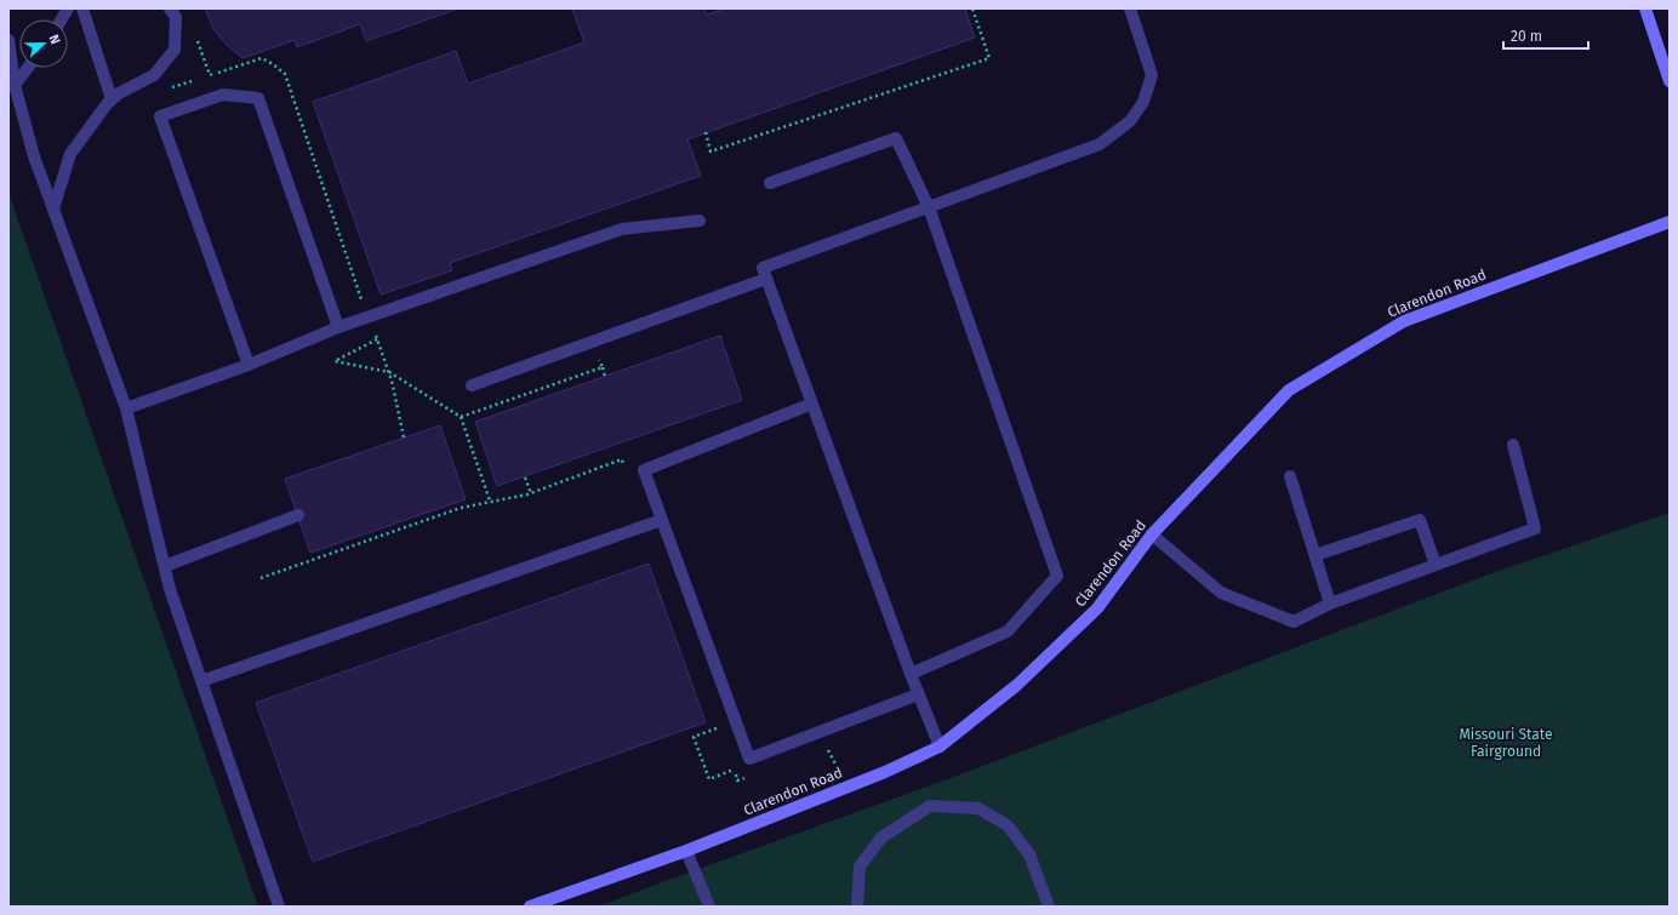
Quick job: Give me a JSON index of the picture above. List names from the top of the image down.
{
  "streets": {
    "street": ["Clarendon Road"]
  },
  "parks": ["Missouri State Fairground"],
  "scale_bar": "20 m",
  "north": "right"
}
